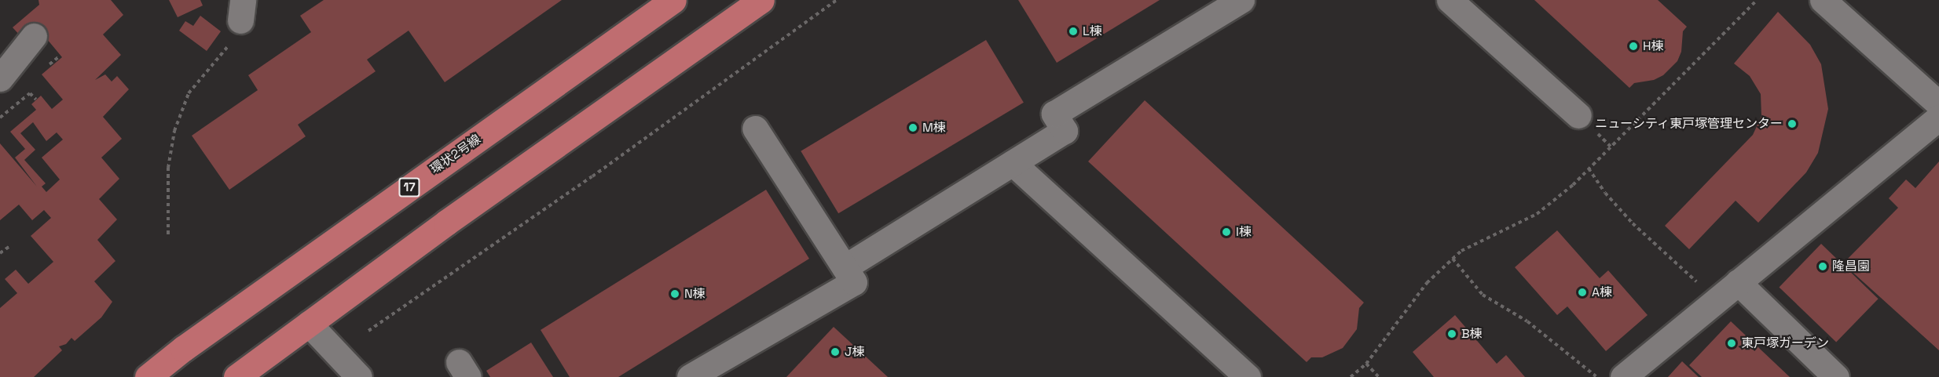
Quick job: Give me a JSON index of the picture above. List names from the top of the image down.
{
  "streets": {
    "main road": ["環状2号線", "17"]
  },
  "places": [
    "L棟",
    "H棟",
    "ニューシティ東戸塚管理センター",
    "M棟",
    "I棟",
    "隆昌園",
    "A棟",
    "N棟",
    "B棟",
    "東戸塚ガーデン",
    "J棟"
  ]
}
